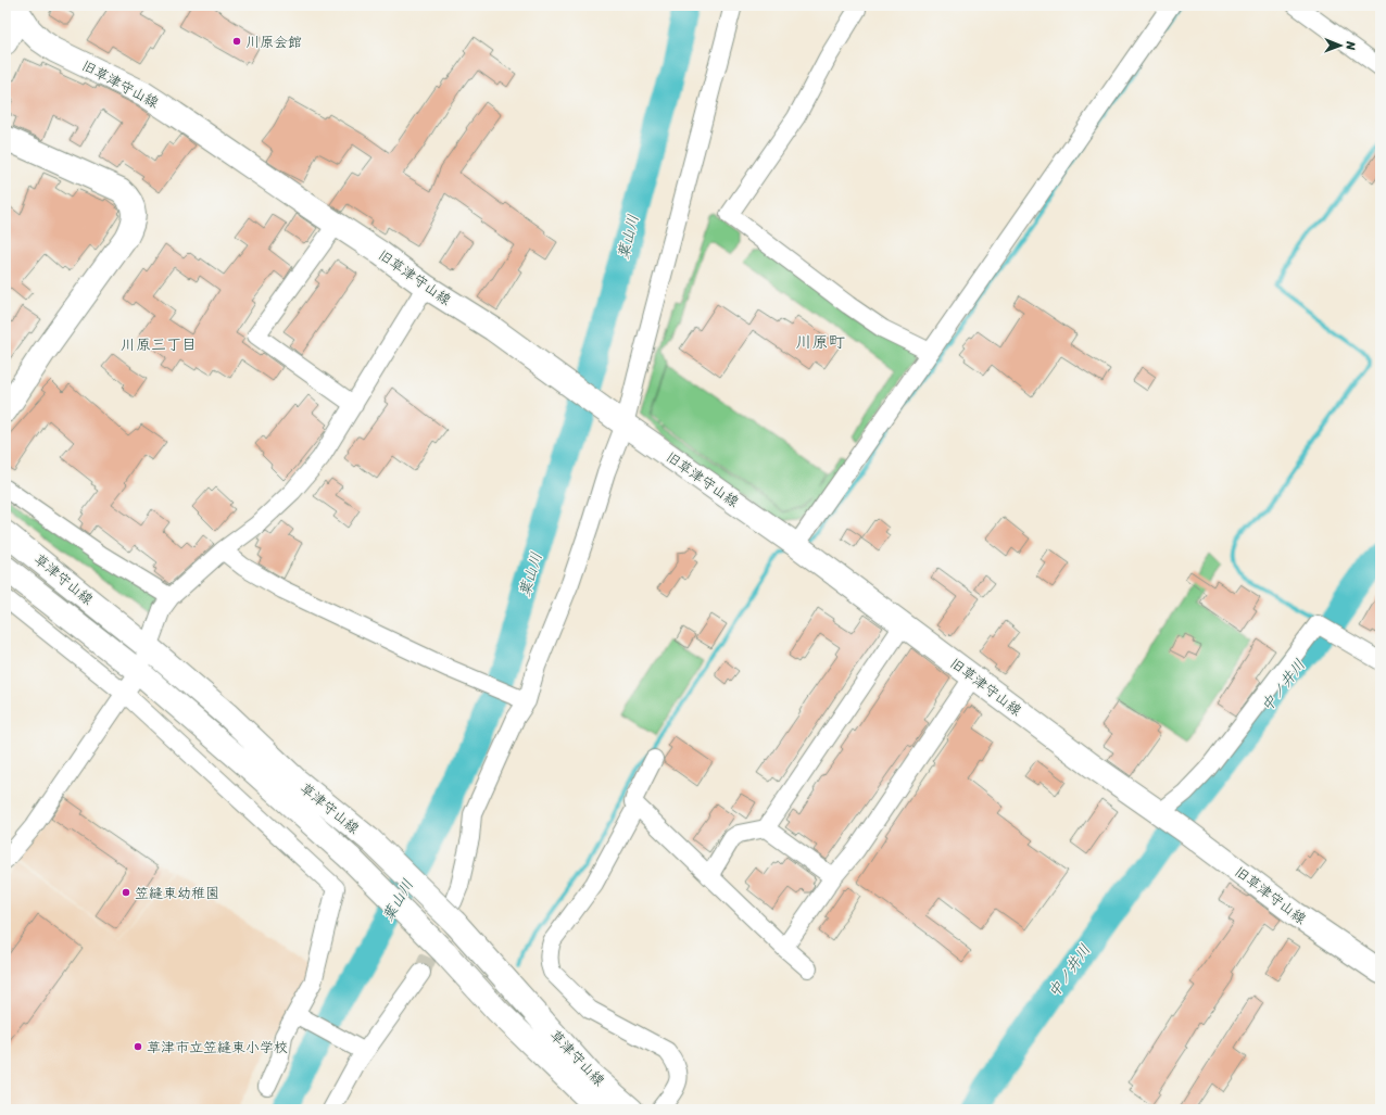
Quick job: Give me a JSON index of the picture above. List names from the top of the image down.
{
  "streets": {
    "street": ["旧草津守山線", "草津守山線"]
  },
  "districts": ["川原町", "川原三丁目"],
  "water": ["葉山川", "中ノ井川"],
  "places": ["川原会館", "笠縫東幼稚園", "草津市立笠縫東小学校"],
  "north": "right"
}
